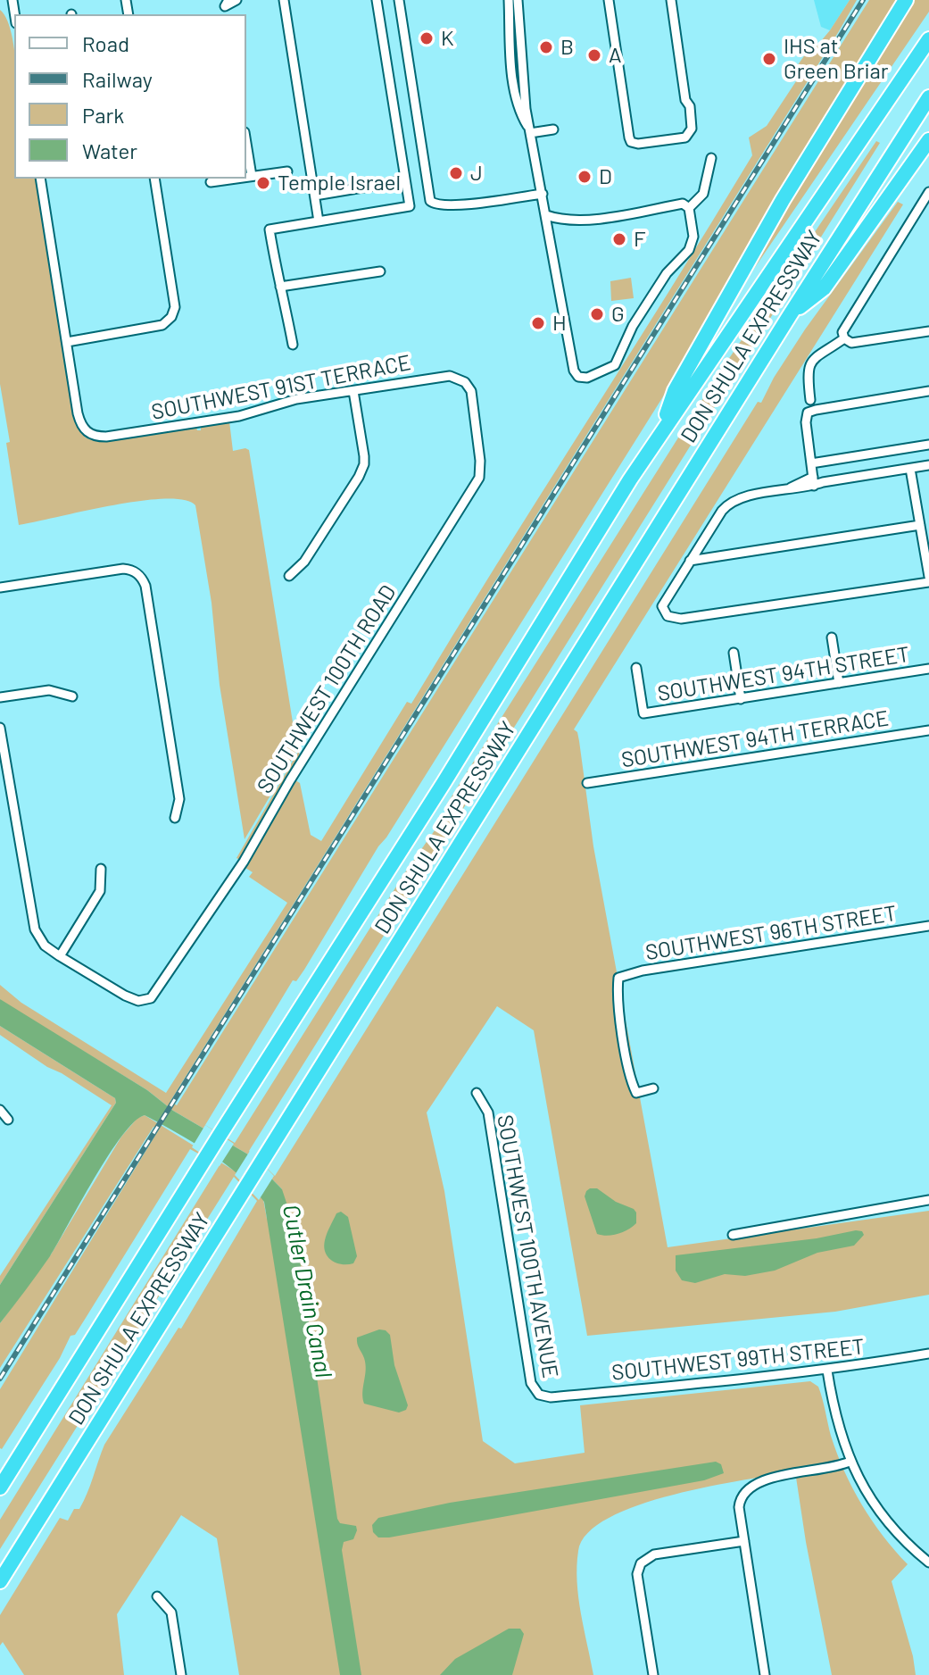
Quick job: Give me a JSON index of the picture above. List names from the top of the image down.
{
  "streets": {
    "highway": ["DON SHULA EXPRESSWAY"],
    "street": [
      "SOUTHWEST 91ST TERRACE",
      "SOUTHWEST 94TH STREET",
      "SOUTHWEST 100TH ROAD",
      "SOUTHWEST 94TH TERRACE",
      "SOUTHWEST 96TH STREET",
      "SOUTHWEST 100TH AVENUE",
      "SOUTHWEST 99TH STREET"
    ]
  },
  "crossings": [
    ["SOUTHWEST 91ST TERRACE", "SOUTHWEST 100TH ROAD"],
    ["SOUTHWEST 100TH AVENUE", "SOUTHWEST 99TH STREET"]
  ],
  "water": ["Cutler Drain Canal"],
  "places": [
    "K",
    "B",
    "A",
    "IHS at Green Briar",
    "J",
    "D",
    "Temple Israel",
    "F",
    "G",
    "H"
  ],
  "legend": [
    "Road",
    "Railway",
    "Park",
    "Water"
  ]
}
